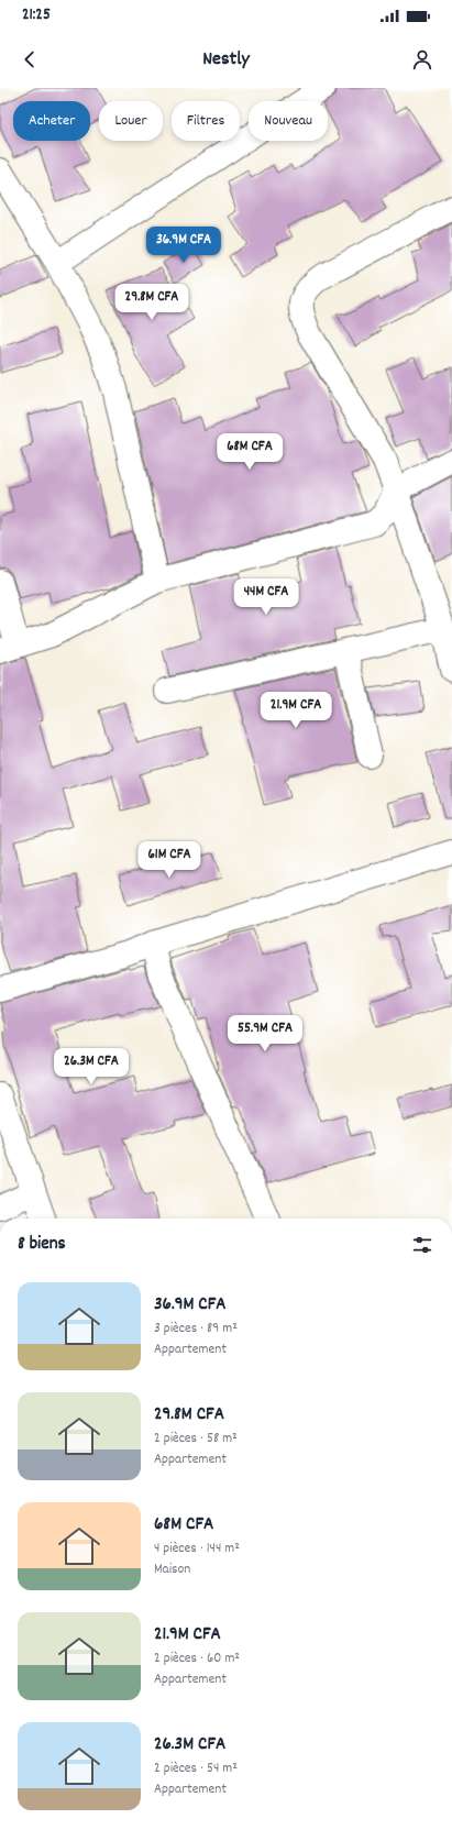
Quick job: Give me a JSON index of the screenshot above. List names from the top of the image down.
{
  "page": {
    "status": "21:25",
    "header": "Nestly",
    "chip": [
      "Acheter",
      "Louer",
      "Filtres",
      "Nouveau"
    ],
    "price": [
      "36.9M CFA",
      "29.8M CFA",
      "68M CFA",
      "44M CFA",
      "21.9M CFA",
      "61M CFA",
      "55.9M CFA",
      "26.3M CFA"
    ],
    "heading": "8 biens",
    "list": [
      {
        "name": "36.9M CFA",
        "note": "3 pièces · 89 m² · Appartement"
      },
      {
        "name": "29.8M CFA",
        "note": "2 pièces · 58 m² · Appartement"
      },
      {
        "name": "68M CFA",
        "note": "4 pièces · 144 m² · Maison"
      },
      {
        "name": "21.9M CFA",
        "note": "2 pièces · 60 m² · Appartement"
      },
      {
        "name": "26.3M CFA",
        "note": "2 pièces · 54 m² · Appartement"
      }
    ]
  }
}
